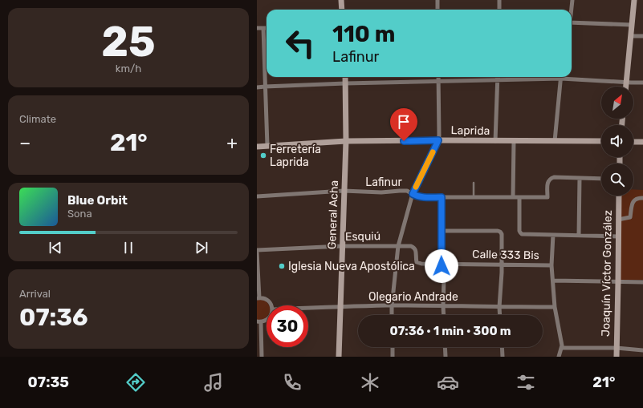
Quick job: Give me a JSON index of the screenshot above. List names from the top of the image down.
{
  "streets": {
    "street": [
      "Laprida",
      "Lafinur",
      "General Acha",
      "Esquiú",
      "Calle 333 Bis",
      "Joaquín Víctor González",
      "Olegario Andrade"
    ]
  },
  "crossings": [
    ["Laprida", "General Acha"],
    ["Lafinur", "General Acha"],
    ["General Acha", "Esquiú"],
    ["General Acha", "Olegario Andrade"],
    ["Esquiú", "Calle 333 Bis"]
  ],
  "places": ["Ferretería Laprida", "Iglesia Nueva Apostólica"],
  "north": "top right",
  "page": {
    "tile": [
      ["25", "km/h"],
      "Climate",
      ["Arrival", "07:36"]
    ],
    "turn": ["110 m", "Lafinur"],
    "heat": ["−", "21°", "+"],
    "song": ["Blue Orbit", "Sona"],
    "limit": "30",
    "trip": "07:36 · 1 min · 300 m",
    "tabs": ["07:35", "21°"]
  }
}
